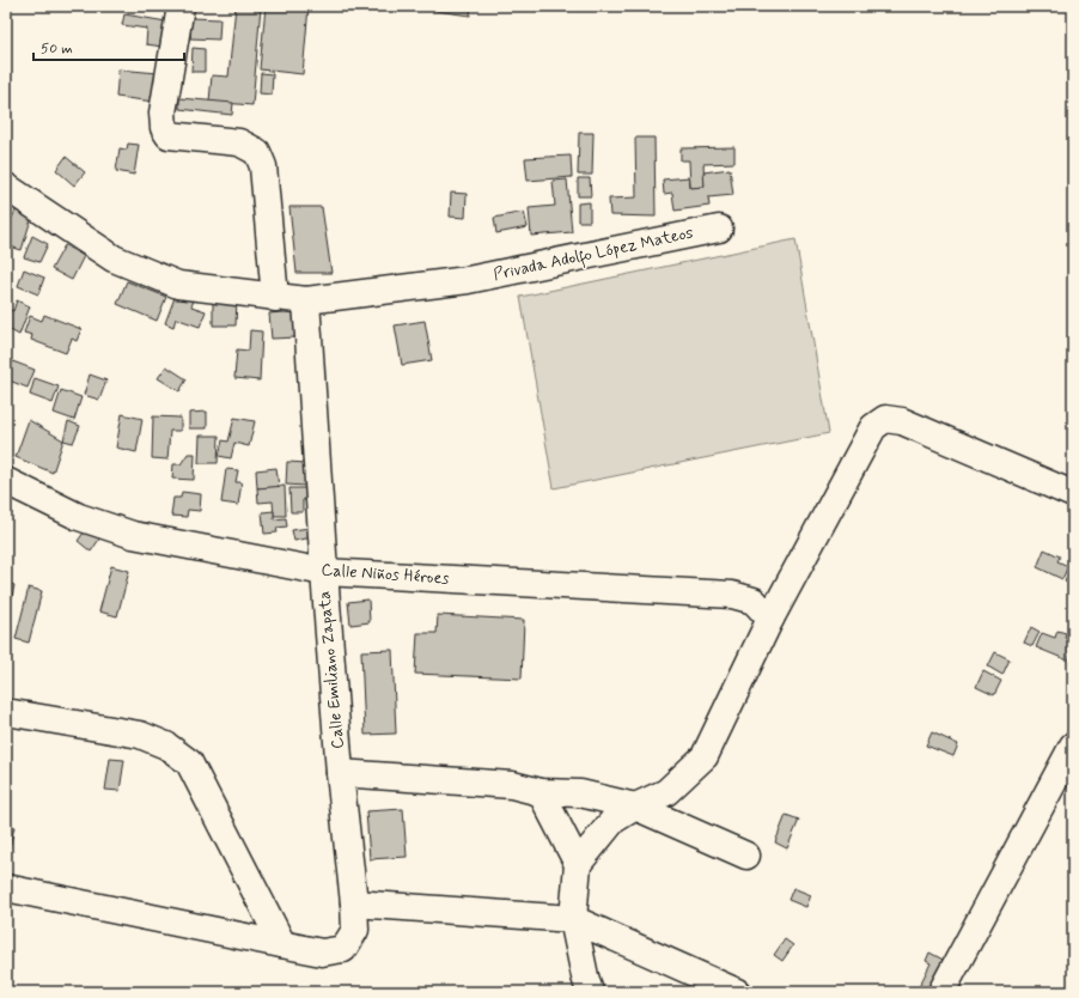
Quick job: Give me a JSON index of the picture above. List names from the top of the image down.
{
  "streets": {
    "street": ["Privada Adolfo López Mateos", "Calle Niños Héroes", "Calle Emiliano Zapata"]
  },
  "crossings": [
    ["Privada Adolfo López Mateos", "Calle Emiliano Zapata"],
    ["Calle Niños Héroes", "Calle Emiliano Zapata"]
  ],
  "scale_bar": "50 m"
}
